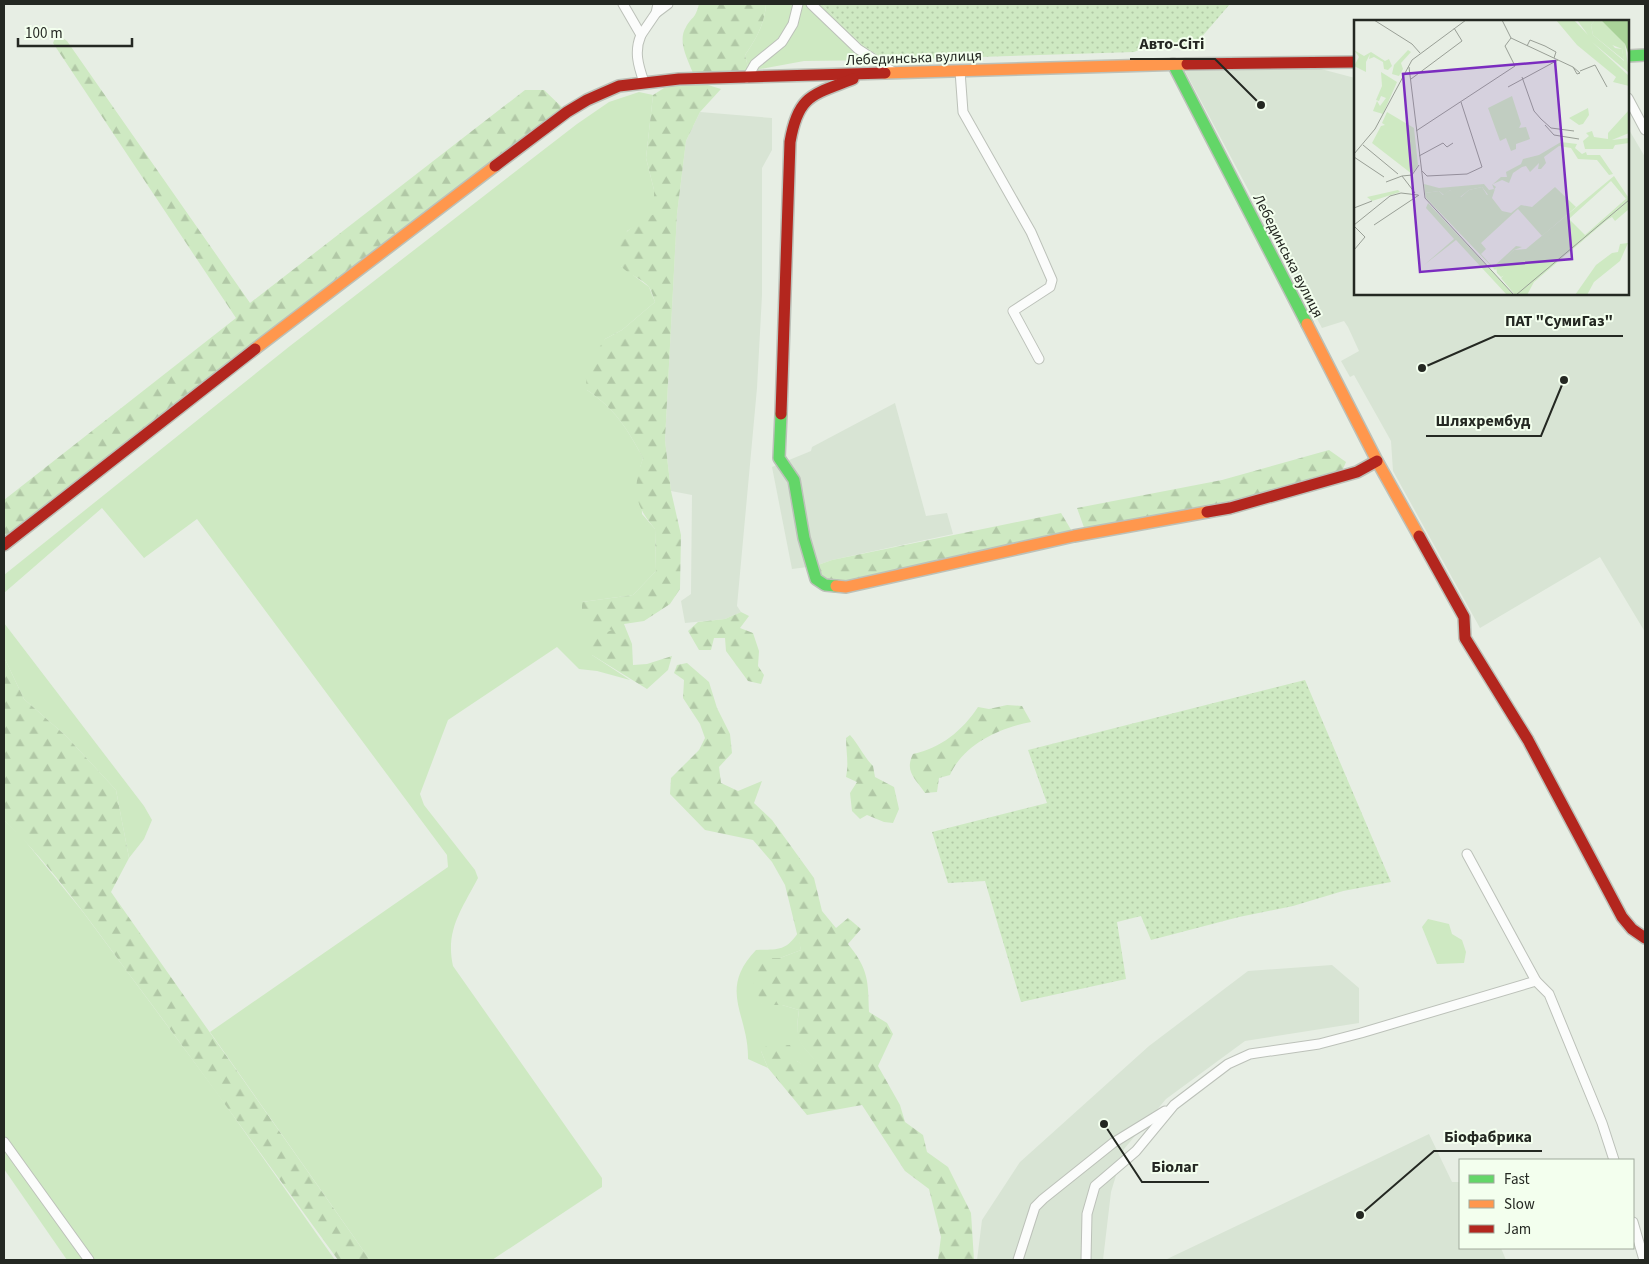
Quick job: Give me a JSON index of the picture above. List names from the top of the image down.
{
  "streets": {
    "street": ["Лебединська вулиця"]
  },
  "places": [
    "Авто-Сіті",
    "ПАТ \"СумиГаз\"",
    "Шляхрембуд",
    "Біолаг",
    "Біофабрика"
  ],
  "legend": ["Fast", "Slow", "Jam"],
  "scale_bar": "100 m"
}
